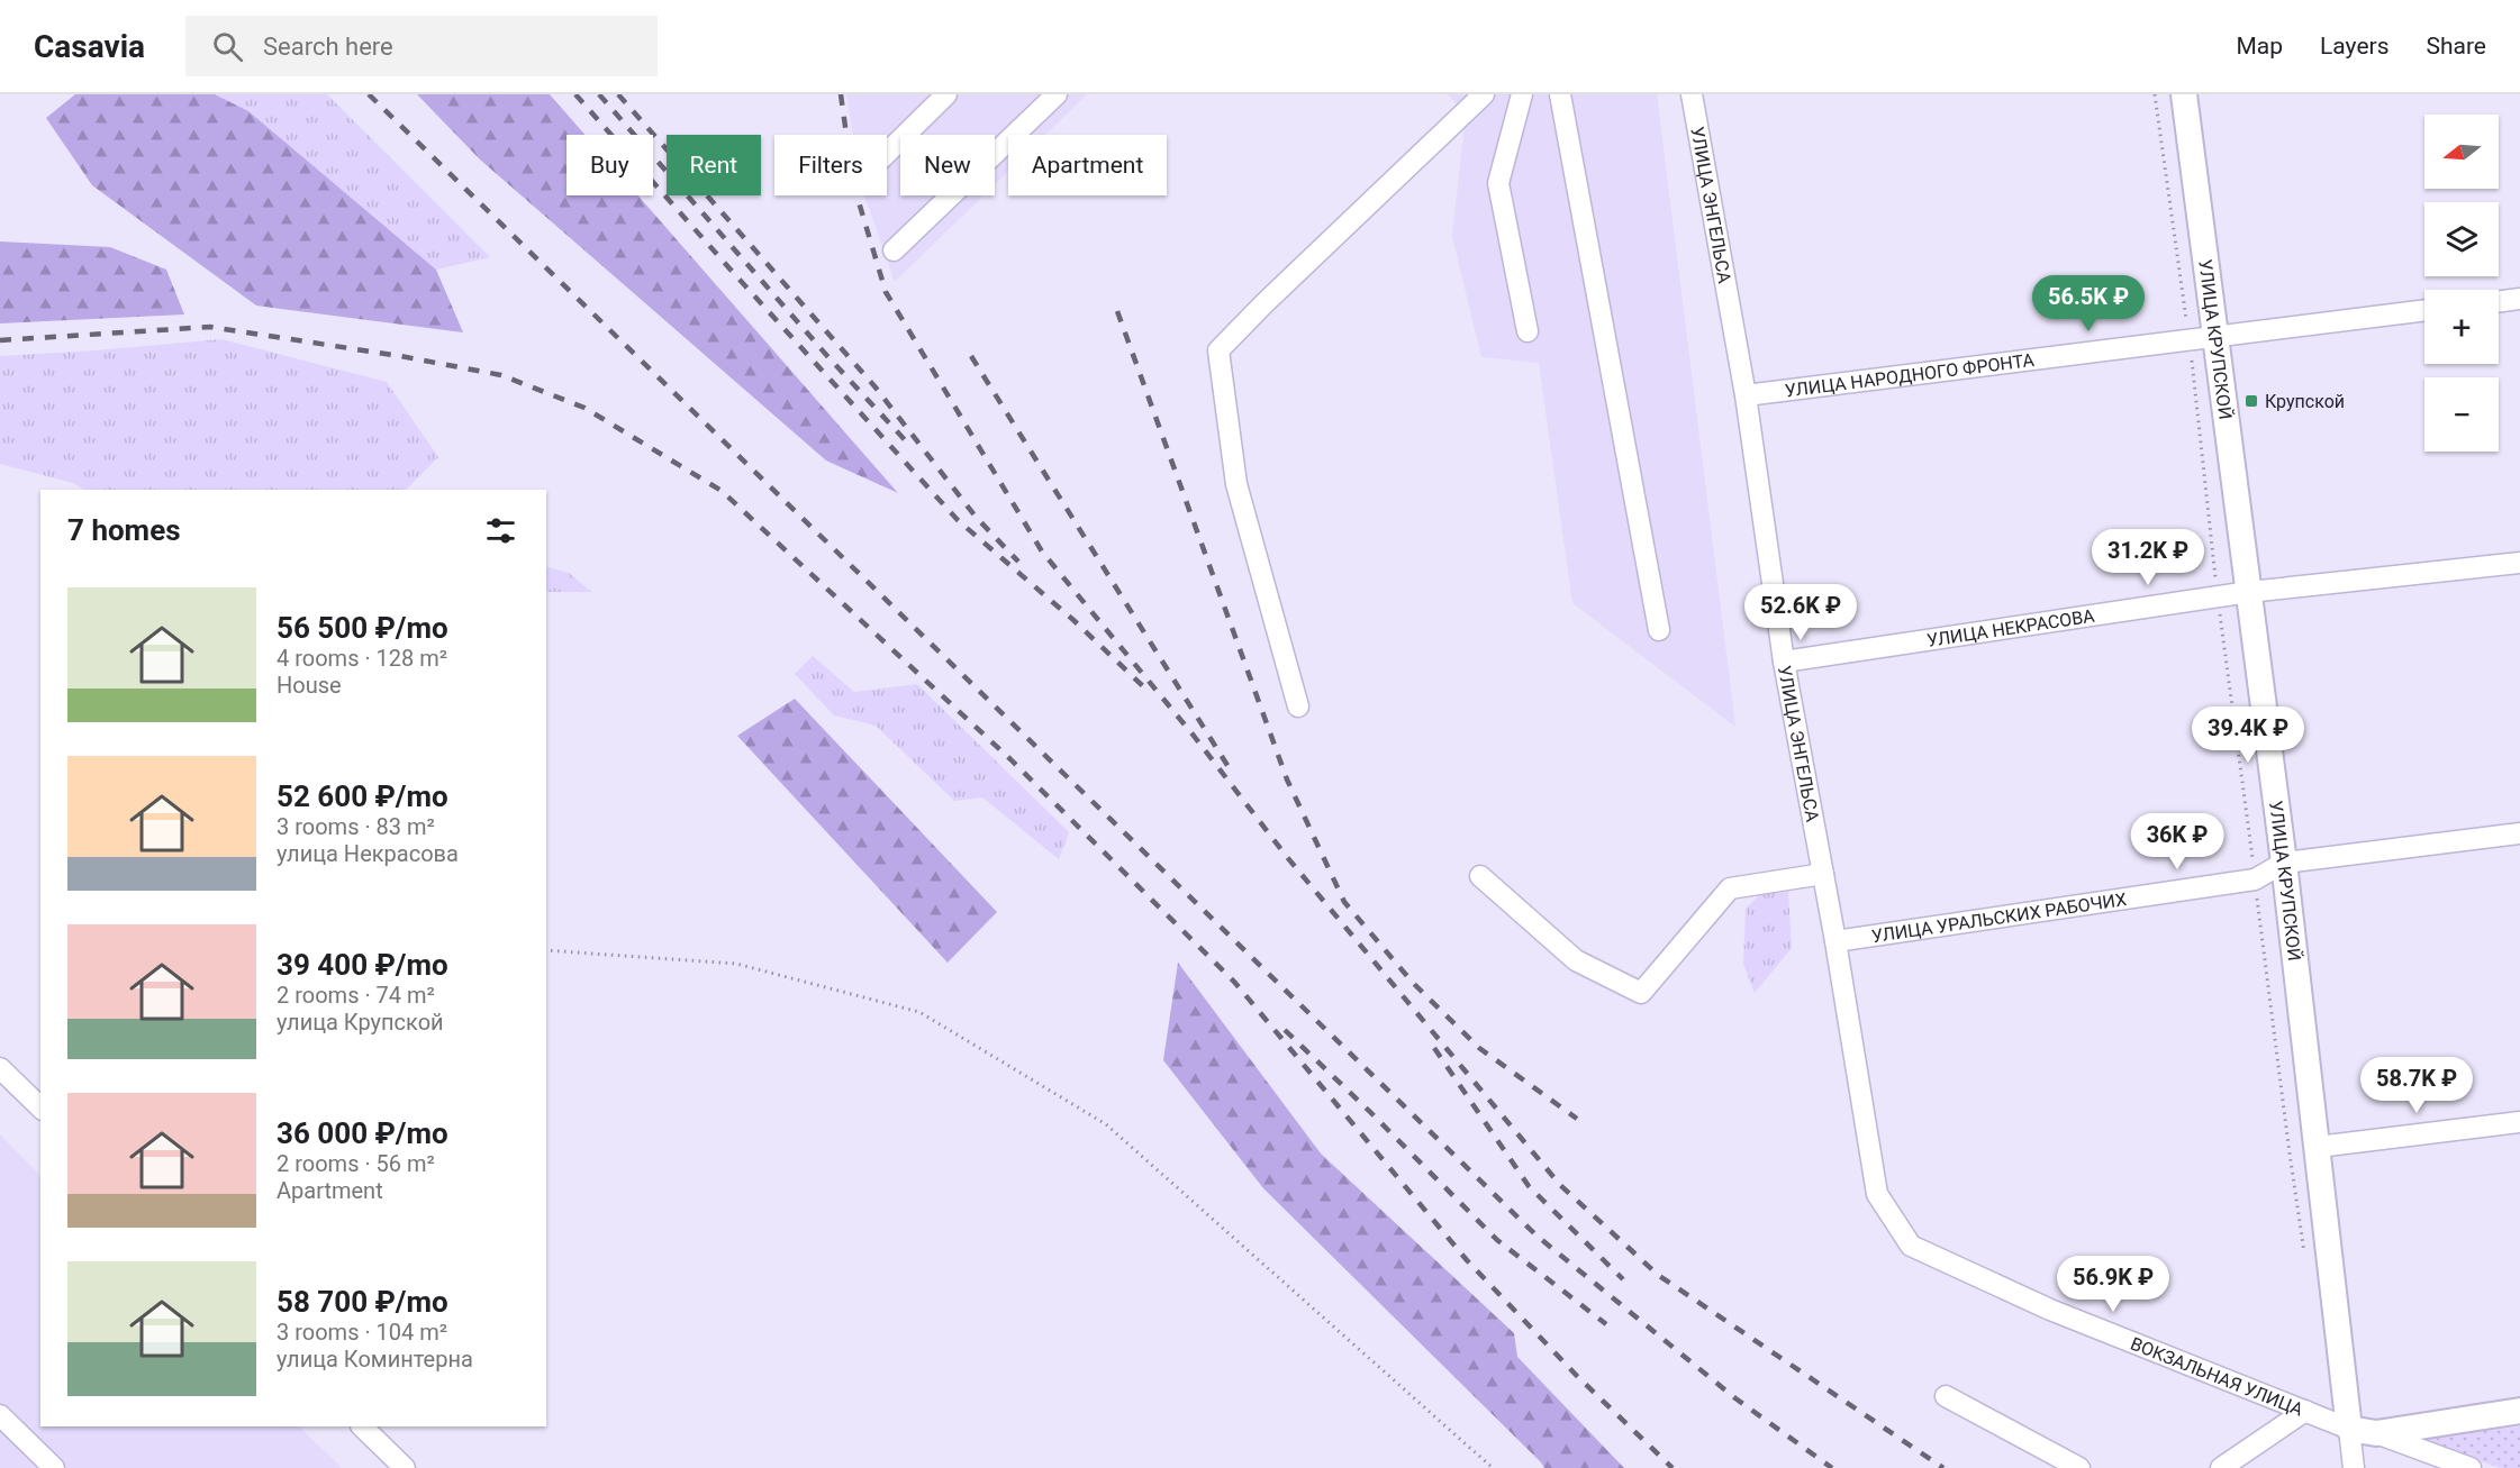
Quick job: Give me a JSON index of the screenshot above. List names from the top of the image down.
{
  "streets": {
    "main road": ["УЛИЦА КРУПСКОЙ", "ВОКЗАЛЬНАЯ УЛИЦА"],
    "street": [
      "УЛИЦА ЭНГЕЛЬСА",
      "УЛИЦА НАРОДНОГО ФРОНТА",
      "УЛИЦА НЕКРАСОВА",
      "УЛИЦА УРАЛЬСКИХ РАБОЧИХ"
    ]
  },
  "crossings": [
    ["УЛИЦА ЭНГЕЛЬСА", "УЛИЦА НАРОДНОГО ФРОНТА"],
    ["УЛИЦА ЭНГЕЛЬСА", "УЛИЦА НЕКРАСОВА"],
    ["УЛИЦА ЭНГЕЛЬСА", "УЛИЦА УРАЛЬСКИХ РАБОЧИХ"],
    ["УЛИЦА ЭНГЕЛЬСА", "ВОКЗАЛЬНАЯ УЛИЦА"],
    ["УЛИЦА КРУПСКОЙ", "УЛИЦА НАРОДНОГО ФРОНТА"],
    ["УЛИЦА КРУПСКОЙ", "УЛИЦА НЕКРАСОВА"],
    ["УЛИЦА КРУПСКОЙ", "УЛИЦА УРАЛЬСКИХ РАБОЧИХ"],
    ["УЛИЦА КРУПСКОЙ", "ВОКЗАЛЬНАЯ УЛИЦА"]
  ],
  "places": {
    "transit": ["Крупской"]
  },
  "north": "left",
  "page": {
    "header": "Casavia",
    "search": "Search here",
    "nav": ["Map", "Layers", "Share"],
    "map_buttons": ["+", "−"],
    "chip": [
      "Buy",
      "Rent",
      "Filters",
      "New",
      "Apartment"
    ],
    "price": [
      "56.5K ₽",
      "31.2K ₽",
      "52.6K ₽",
      "39.4K ₽",
      "36K ₽",
      "58.7K ₽",
      "56.9K ₽"
    ],
    "heading": "7 homes",
    "list": [
      {
        "name": "56 500 ₽/mo",
        "note": "4 rooms · 128 m² · House"
      },
      {
        "name": "52 600 ₽/mo",
        "note": "3 rooms · 83 m² · улица Некрасова"
      },
      {
        "name": "39 400 ₽/mo",
        "note": "2 rooms · 74 m² · улица Крупской"
      },
      {
        "name": "36 000 ₽/mo",
        "note": "2 rooms · 56 m² · Apartment"
      },
      {
        "name": "58 700 ₽/mo",
        "note": "3 rooms · 104 m² · улица Коминтерна"
      }
    ]
  }
}
